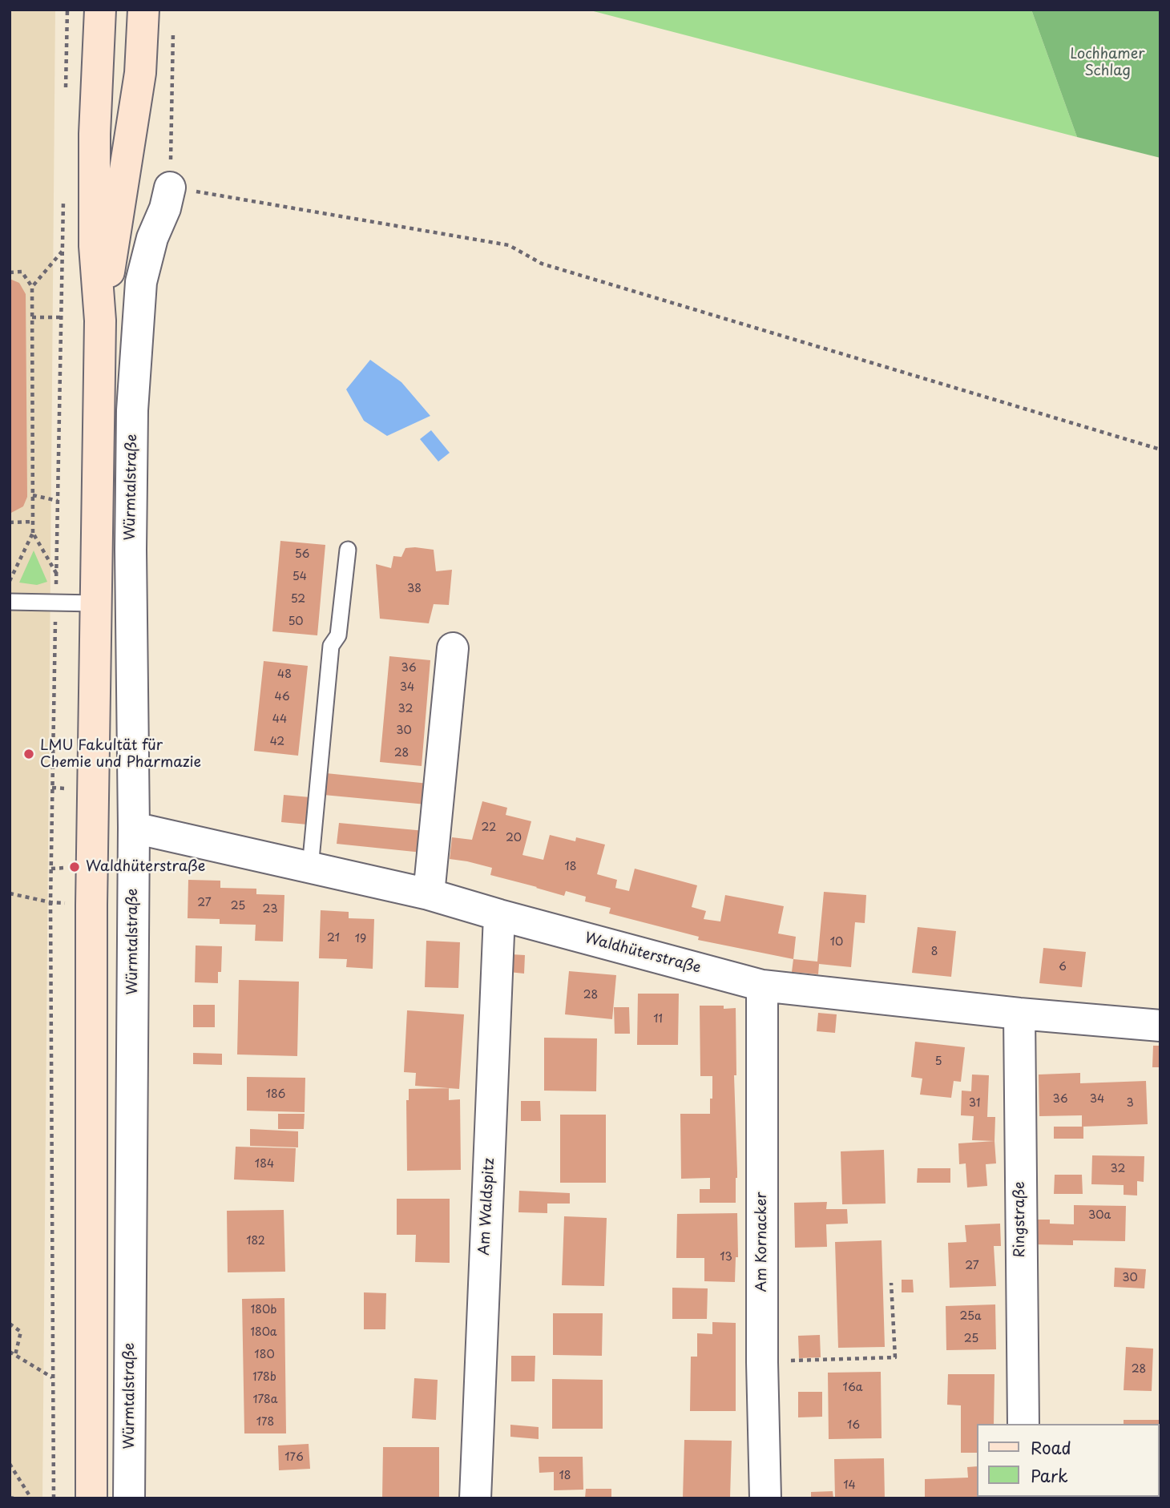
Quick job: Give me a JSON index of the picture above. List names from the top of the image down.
{
  "streets": {
    "street": [
      "Würmtalstraße",
      "Waldhüterstraße",
      "Am Waldspitz",
      "Ringstraße",
      "Am Kornacker"
    ]
  },
  "crossings": [
    ["Würmtalstraße", "Waldhüterstraße"],
    ["Waldhüterstraße", "Am Waldspitz"],
    ["Waldhüterstraße", "Ringstraße"],
    ["Waldhüterstraße", "Am Kornacker"]
  ],
  "parks": ["Lochhamer Schlag"],
  "places": ["LMU Fakultät für Chemie und Pharmazie", "Waldhüterstraße"],
  "house_numbers": [
    "56",
    "54",
    "38",
    "52",
    "50",
    "36",
    "48",
    "34",
    "46",
    "32",
    "44",
    "30",
    "42",
    "28",
    "22",
    "20",
    "18",
    "27",
    "25",
    "23",
    "21",
    "19",
    "10",
    "8",
    "6",
    "28",
    "11",
    "5",
    "186",
    "36",
    "34",
    "31",
    "3",
    "184",
    "32",
    "30a",
    "182",
    "13",
    "27",
    "30",
    "180b",
    "25a",
    "180a",
    "25",
    "180",
    "28",
    "178b",
    "16a",
    "178a",
    "178",
    "16",
    "176",
    "18",
    "14"
  ],
  "legend": ["Road", "Park"]
}
